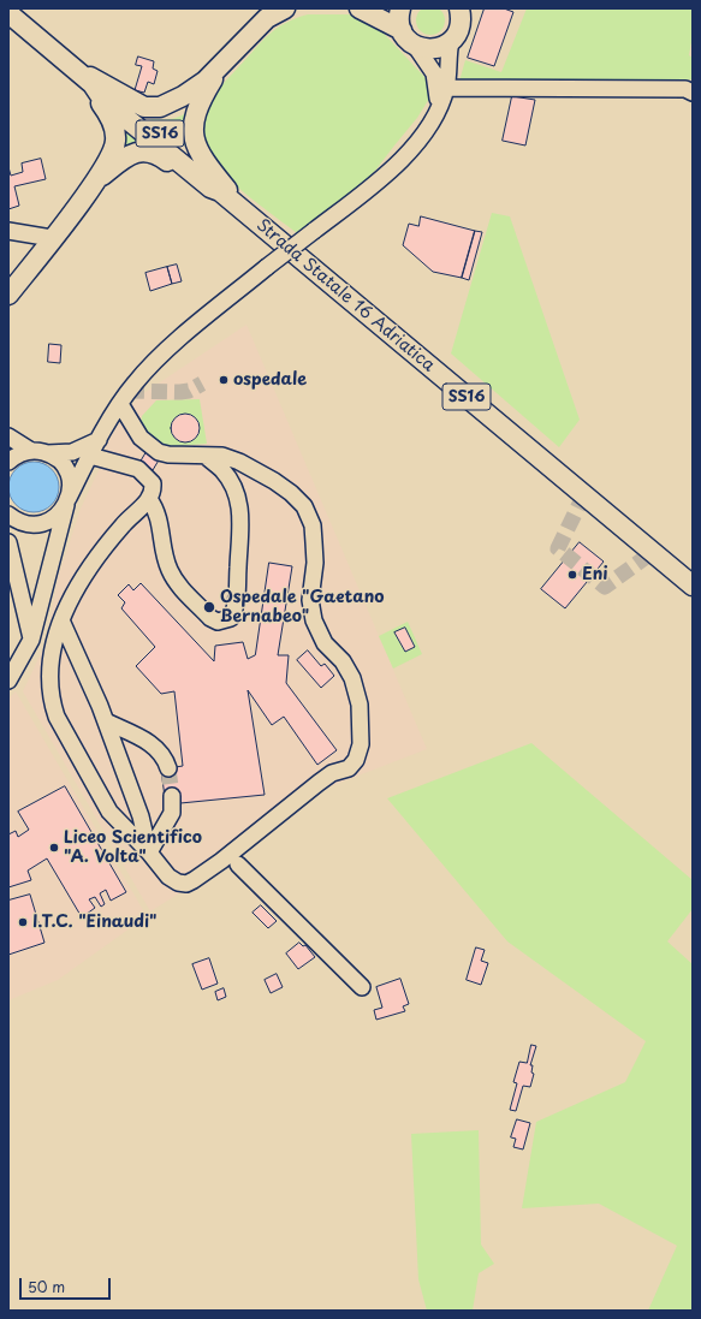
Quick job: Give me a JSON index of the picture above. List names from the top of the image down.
{
  "streets": {
    "main road": ["SS16", "Strada Statale 16 Adriatica"]
  },
  "places": [
    "ospedale",
    "Eni",
    "Ospedale \"Gaetano Bernabeo\"",
    "Liceo Scientifico \"A. Volta\"",
    "I.T.C. \"Einaudi\""
  ],
  "scale_bar": "50 m"
}
